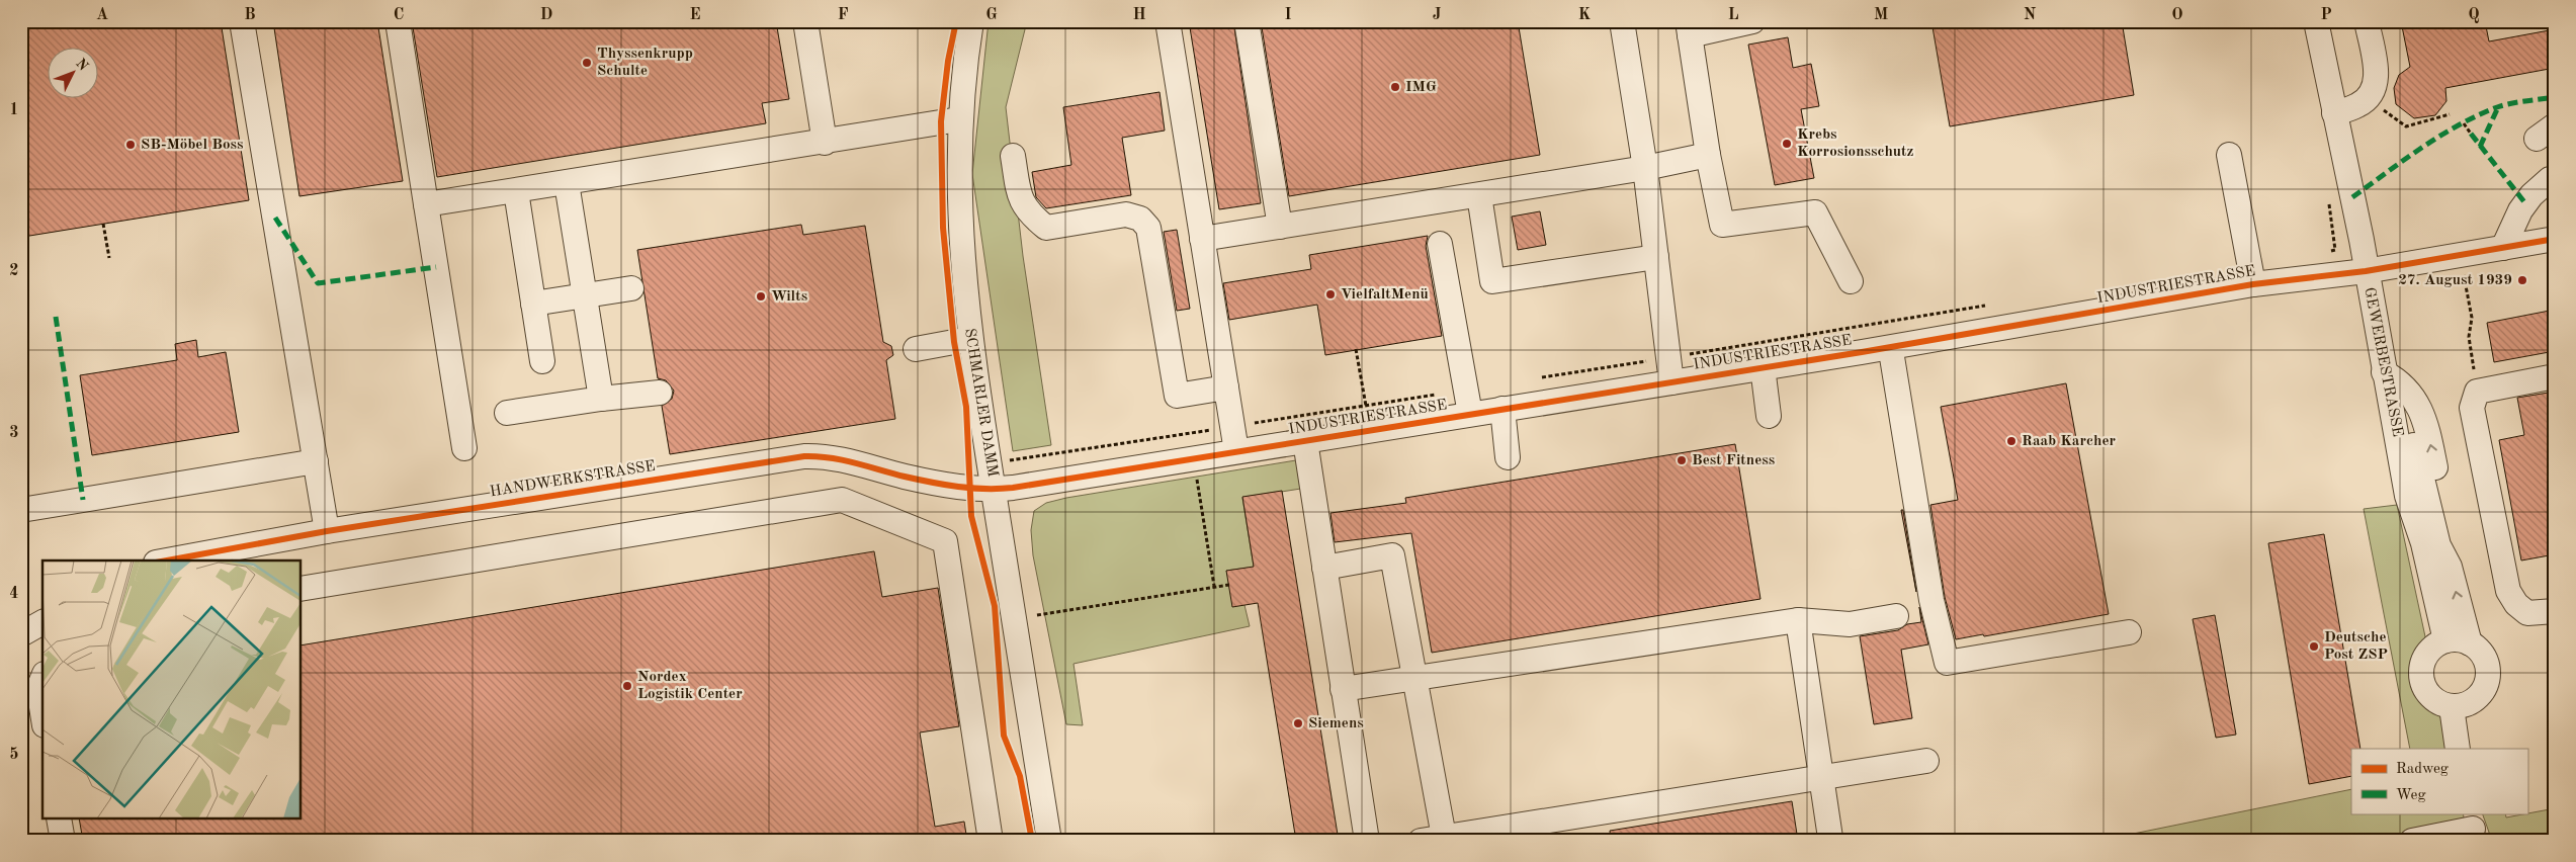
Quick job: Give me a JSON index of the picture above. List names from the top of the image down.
{
  "streets": {
    "street": [
      "INDUSTRIESTRASSE",
      "GEWERBESTRASSE",
      "SCHMARLER DAMM",
      "HANDWERKSTRASSE"
    ]
  },
  "crossings": [
    ["INDUSTRIESTRASSE", "GEWERBESTRASSE"],
    ["INDUSTRIESTRASSE", "SCHMARLER DAMM"],
    ["INDUSTRIESTRASSE", "HANDWERKSTRASSE"],
    ["SCHMARLER DAMM", "HANDWERKSTRASSE"]
  ],
  "places": [
    "Thyssenkrupp Schulte",
    "IMG",
    "Krebs Korrosionsschutz",
    "SB-Möbel Boss",
    "27. August 1939",
    "VielfaltMenü",
    "Wilts",
    "Raab Karcher",
    "Best Fitness",
    "Deutsche Post ZSP",
    "Nordex Logistik Center",
    "Siemens"
  ],
  "legend": ["Radweg", "Weg"],
  "north": "top right",
  "grid": {
    "columns": [
      "A",
      "B",
      "C",
      "D",
      "E",
      "F",
      "G",
      "H",
      "I",
      "J",
      "K",
      "L",
      "M",
      "N",
      "O",
      "P",
      "Q"
    ],
    "rows": [
      "1",
      "2",
      "3",
      "4",
      "5"
    ]
  }
}
